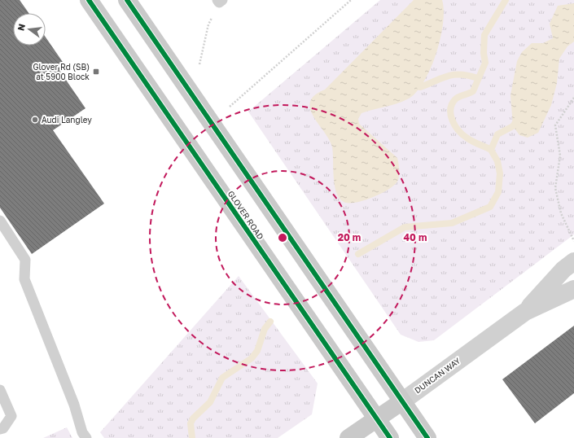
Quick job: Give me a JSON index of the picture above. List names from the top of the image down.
{
  "streets": {
    "main road": ["GLOVER ROAD", "DUNCAN WAY"]
  },
  "crossings": [
    ["GLOVER ROAD", "DUNCAN WAY"]
  ],
  "places": {
    "transit": ["Glover Rd (SB) at 5900 Block"],
    "other": ["Audi Langley"]
  },
  "north": "left",
  "rings": ["20 m", "40 m"]
}
